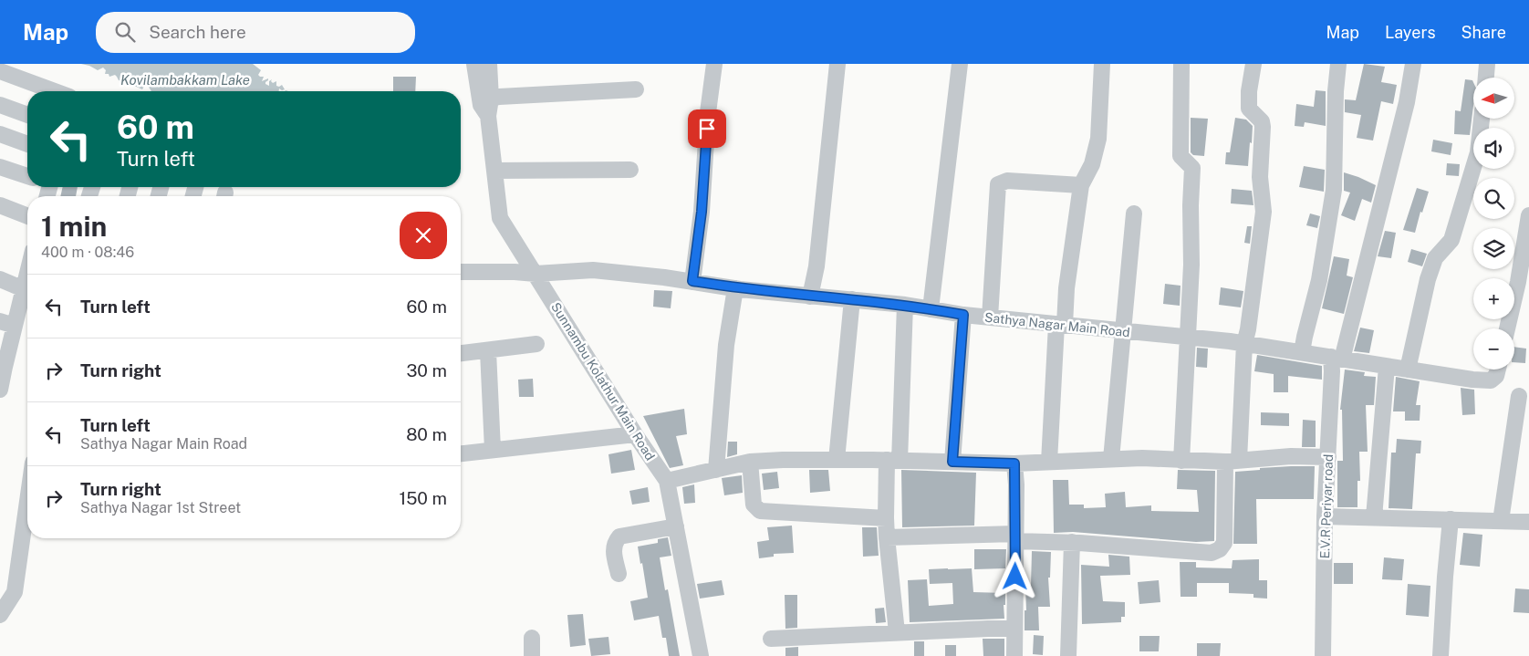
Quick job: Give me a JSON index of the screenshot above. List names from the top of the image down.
{
  "streets": {
    "street": ["Sathya Nagar Main Road", "Sunnambu Kolathur Main Road", "E.V.R Periyar road"]
  },
  "crossings": [
    ["Sathya Nagar Main Road", "Sunnambu Kolathur Main Road"],
    ["Sathya Nagar Main Road", "E.V.R Periyar road"]
  ],
  "water": ["Kovilambakkam Lake"],
  "north": "left",
  "page": {
    "header": "Map",
    "search": "Search here",
    "nav": ["Map", "Layers", "Share"],
    "map_buttons": ["+", "−"],
    "turn": ["60 m", "Turn left"],
    "heading": ["1 min", "400 m · 08:46"],
    "list": [
      {
        "name": "Turn left",
        "value": "60 m"
      },
      {
        "name": "Turn right",
        "value": "30 m"
      },
      {
        "name": "Turn left",
        "note": "Sathya Nagar Main Road",
        "value": "80 m"
      },
      {
        "name": "Turn right",
        "note": "Sathya Nagar 1st Street",
        "value": "150 m"
      }
    ]
  }
}
